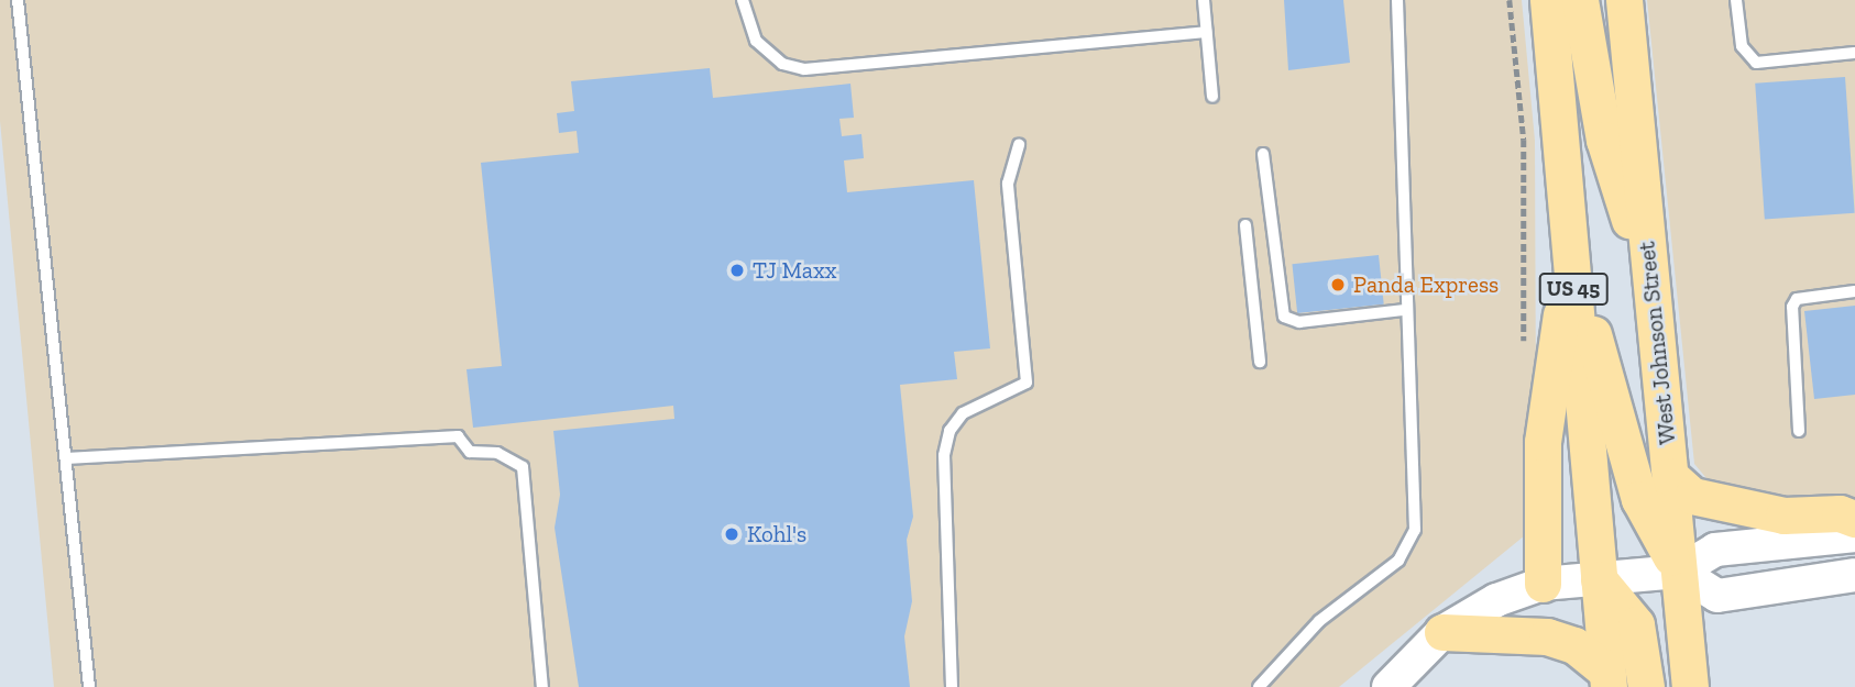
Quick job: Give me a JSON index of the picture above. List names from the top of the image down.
{
  "streets": {
    "main road": ["US 45", "West Johnson Street"]
  },
  "places": ["TJ Maxx", "Panda Express", "Kohl's"]
}
